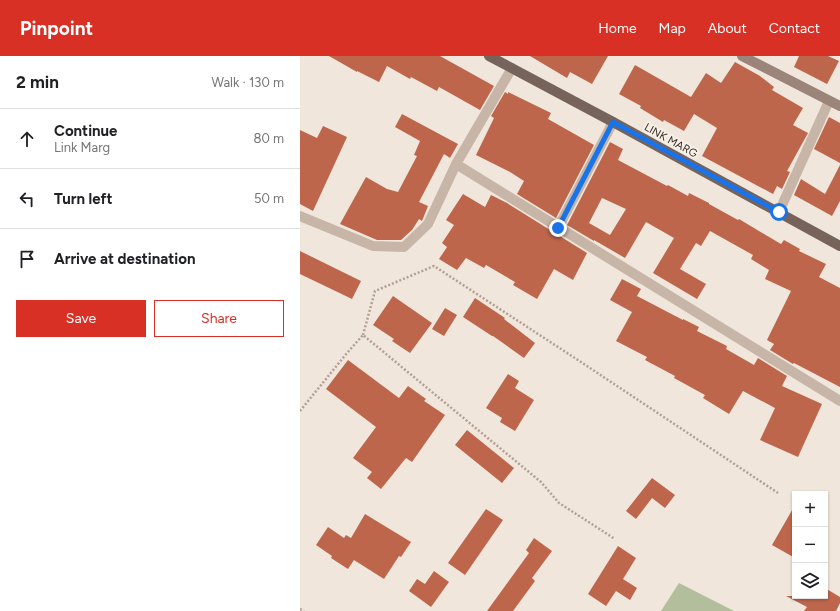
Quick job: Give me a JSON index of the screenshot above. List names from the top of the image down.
{
  "streets": {
    "main road": ["LINK MARG"]
  },
  "page": {
    "header": "Pinpoint",
    "nav": [
      "Home",
      "Map",
      "About",
      "Contact"
    ],
    "heading": ["2 min", "Walk · 130 m"],
    "list": [
      ["Continue", "Link Marg", "80 m"],
      ["Turn left", "50 m"],
      "Arrive at destination"
    ],
    "buttons": ["Save", "Share"],
    "map_buttons": ["+", "−"]
  }
}
